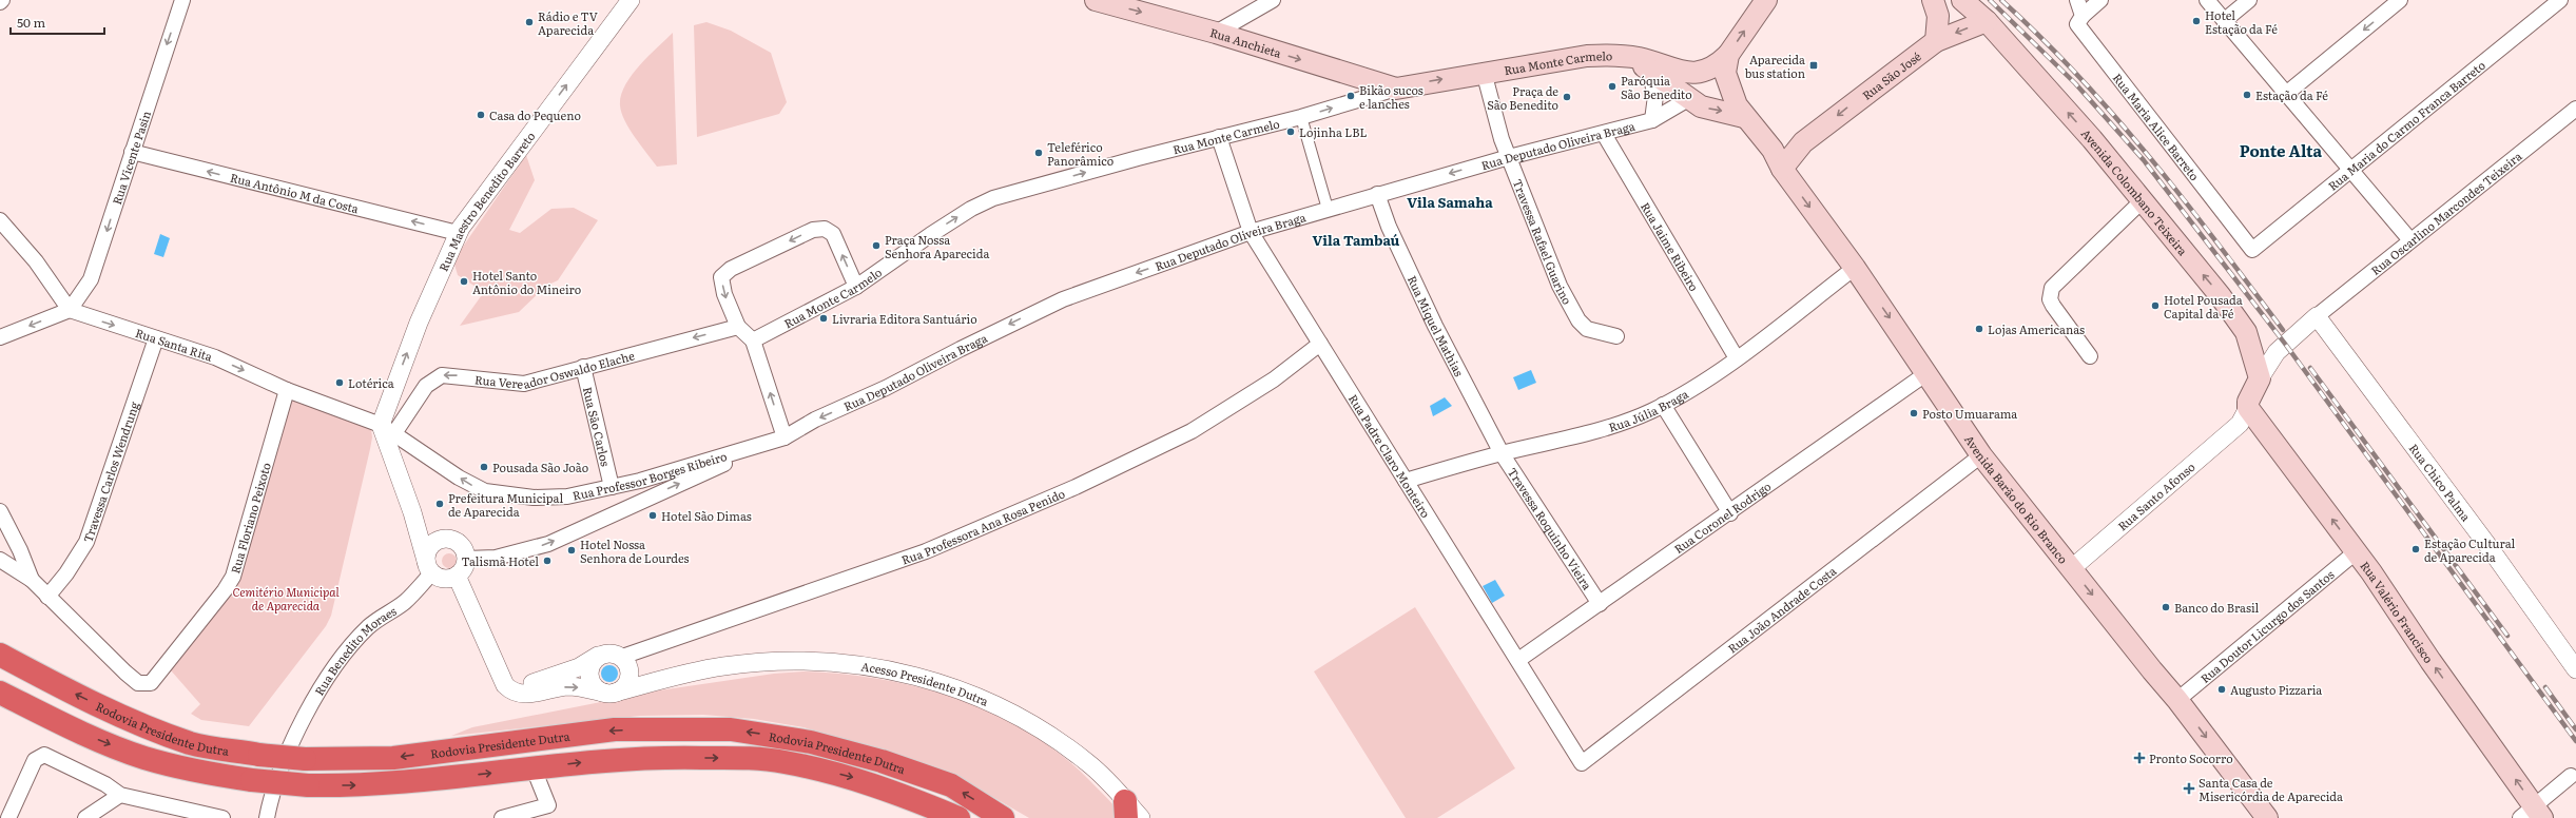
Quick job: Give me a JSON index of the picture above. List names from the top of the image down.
{
  "streets": {
    "highway": ["Rodovia Presidente Dutra"],
    "main road": [
      "Rua Anchieta",
      "Rua Monte Carmelo",
      "Rua São José",
      "Avenida Colombano Teixeira",
      "Avenida Barão do Rio Branco",
      "Rua Valério Francisco"
    ],
    "street": [
      "Rua Maria do Carmo Franca Barreto",
      "Rua Maria Alice Barreto",
      "Rua Deputado Oliveira Braga",
      "Rua Vicente Pasin",
      "Rua Antônio M da Costa",
      "Rua Maestro Benedito Barreto",
      "Rua Oscarlino Marcondes Teixeira",
      "Travessa Rafael Guarino",
      "Rua Jaime Ribeiro",
      "Rua Miquel Mathias",
      "Rua Santa Rita",
      "Rua Vereador Oswaldo Elache",
      "Rua Júlia Braga",
      "Rua São Carlos",
      "Rua Padre Claro Monteiro",
      "Travessa Carlos Wendrung",
      "Rua Professor Borges Ribeiro",
      "Rua Chico Palma",
      "Rua Santo Afonso",
      "Rua Coronel Rodrigo",
      "Rua Floriano Peixoto",
      "Rua Professora Ana Rosa Penido",
      "Travessa Roquinho Vieira",
      "Rua João Andrade Costa",
      "Rua Doutor Licurgo dos Santos",
      "Rua Benedito Moraes",
      "Acesso Presidente Dutra"
    ]
  },
  "crossings": [
    ["Rua Anchieta", "Rua Monte Carmelo"],
    ["Rua Monte Carmelo", "Travessa Rafael Guarino"],
    ["Rua Monte Carmelo", "Rua Padre Claro Monteiro"],
    ["Rua São José", "Avenida Colombano Teixeira"],
    ["Rua São José", "Avenida Barão do Rio Branco"],
    ["Rua Maria do Carmo Franca Barreto", "Rua Maria Alice Barreto"],
    ["Rua Deputado Oliveira Braga", "Travessa Rafael Guarino"],
    ["Rua Deputado Oliveira Braga", "Rua Jaime Ribeiro"],
    ["Rua Deputado Oliveira Braga", "Rua Miquel Mathias"],
    ["Rua Deputado Oliveira Braga", "Rua Padre Claro Monteiro"],
    ["Rua Deputado Oliveira Braga", "Rua Professor Borges Ribeiro"],
    ["Rua Vicente Pasin", "Rua Antônio M da Costa"],
    ["Rua Vicente Pasin", "Rua Santa Rita"],
    ["Rua Antônio M da Costa", "Rua Maestro Benedito Barreto"],
    ["Rua Maestro Benedito Barreto", "Rua Santa Rita"],
    ["Rua Maestro Benedito Barreto", "Rua Vereador Oswaldo Elache"],
    ["Rua Maestro Benedito Barreto", "Rua Professor Borges Ribeiro"],
    ["Rua Oscarlino Marcondes Teixeira", "Rua Chico Palma"],
    ["Rua Jaime Ribeiro", "Rua Júlia Braga"],
    ["Rua Miquel Mathias", "Rua Júlia Braga"],
    ["Rua Miquel Mathias", "Travessa Roquinho Vieira"],
    ["Rua Santa Rita", "Rua Vereador Oswaldo Elache"],
    ["Rua Santa Rita", "Travessa Carlos Wendrung"],
    ["Rua Santa Rita", "Rua Professor Borges Ribeiro"],
    ["Rua Santa Rita", "Rua Floriano Peixoto"],
    ["Rua Vereador Oswaldo Elache", "Rua São Carlos"],
    ["Rua Vereador Oswaldo Elache", "Rua Professor Borges Ribeiro"],
    ["Rua Júlia Braga", "Rua Padre Claro Monteiro"],
    ["Rua Júlia Braga", "Avenida Barão do Rio Branco"],
    ["Rua Júlia Braga", "Travessa Roquinho Vieira"],
    ["Rua São Carlos", "Rua Professor Borges Ribeiro"],
    ["Rua Padre Claro Monteiro", "Rua Coronel Rodrigo"],
    ["Rua Padre Claro Monteiro", "Rua Professora Ana Rosa Penido"],
    ["Rua Padre Claro Monteiro", "Rua João Andrade Costa"],
    ["Travessa Carlos Wendrung", "Rua Floriano Peixoto"],
    ["Rua Santo Afonso", "Avenida Barão do Rio Branco"],
    ["Rua Santo Afonso", "Rua Valério Francisco"],
    ["Avenida Barão do Rio Branco", "Rua Coronel Rodrigo"],
    ["Avenida Barão do Rio Branco", "Rua João Andrade Costa"],
    ["Avenida Barão do Rio Branco", "Rua Doutor Licurgo dos Santos"],
    ["Rua Coronel Rodrigo", "Travessa Roquinho Vieira"],
    ["Rua Professora Ana Rosa Penido", "Acesso Presidente Dutra"],
    ["Rua Valério Francisco", "Rua Doutor Licurgo dos Santos"]
  ],
  "one_way": [
    "Rua Anchieta",
    "Rua Monte Carmelo",
    "Rua São José",
    "Rua Deputado Oliveira Braga",
    "Rua Vicente Pasin",
    "Avenida Colombano Teixeira",
    "Rua Antônio M da Costa",
    "Rua Maestro Benedito Barreto",
    "Rua Santa Rita",
    "Rua Vereador Oswaldo Elache",
    "Rua Professor Borges Ribeiro",
    "Avenida Barão do Rio Branco",
    "Rua Valério Francisco"
  ],
  "districts": ["Ponte Alta", "Vila Samaha", "Vila Tambaú"],
  "parks": ["Cemitério Municipal de Aparecida"],
  "places": {
    "other": [
      "Hotel Estação da Fé",
      "Rádio e TV Aparecida",
      "Paróquia São Benedito",
      "Estação da Fé",
      "Bikão sucos e lanches",
      "Praça de São Benedito",
      "Casa do Pequeno",
      "Lojinha LBL",
      "Teleférico Panorâmico",
      "Praça Nossa Senhora Aparecida",
      "Hotel Santo Antônio do Mineiro",
      "Hotel Pousada Capital da Fé",
      "Livraria Editora Santuário",
      "Lojas Americanas",
      "Lotérica",
      "Posto Umuarama",
      "Pousada São João",
      "Prefeitura Municipal de Aparecida",
      "Hotel São Dimas",
      "Estação Cultural de Aparecida",
      "Hotel Nossa Senhora de Lourdes",
      "Talismã Hotel",
      "Banco do Brasil",
      "Augusto Pizzaria"
    ],
    "transit": ["Aparecida bus station"],
    "health": ["Pronto Socorro", "Santa Casa de Misericórdia de Aparecida"]
  },
  "scale_bar": "50 m"
}
